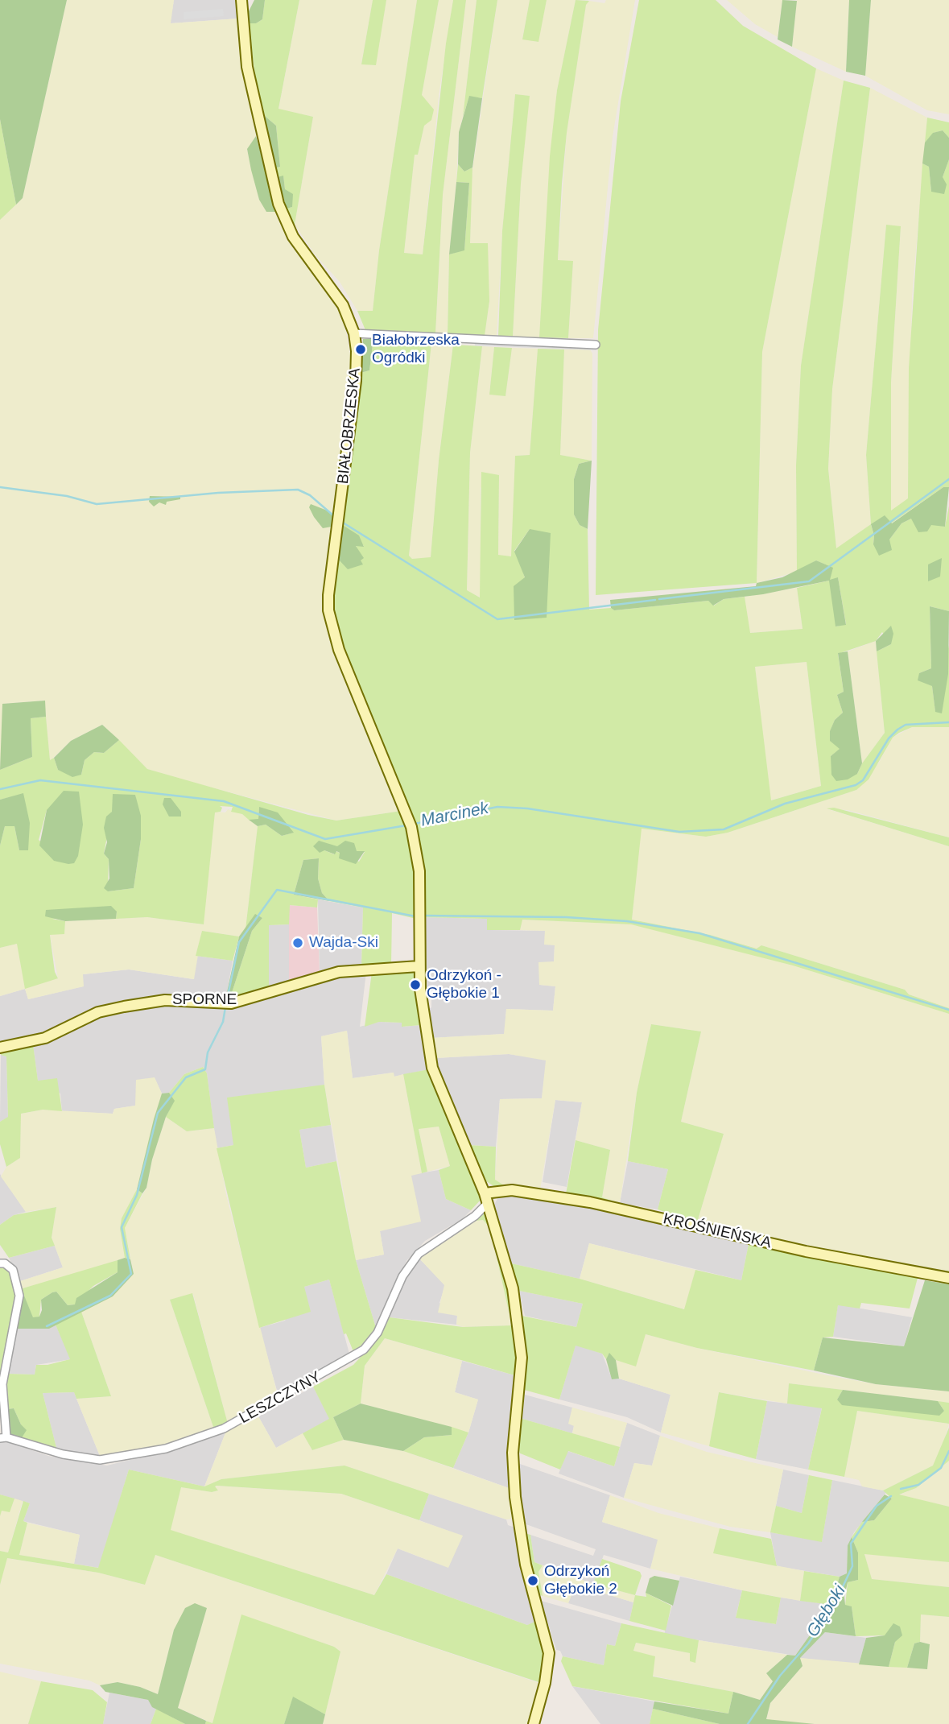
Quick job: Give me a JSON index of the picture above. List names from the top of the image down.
{
  "streets": {
    "street": [
      "BIAŁOBRZESKA",
      "SPORNE",
      "KROŚNIEŃSKA",
      "LESZCZYNY"
    ]
  },
  "crossings": [
    ["BIAŁOBRZESKA", "SPORNE"],
    ["BIAŁOBRZESKA", "KROŚNIEŃSKA"],
    ["BIAŁOBRZESKA", "LESZCZYNY"],
    ["KROŚNIEŃSKA", "LESZCZYNY"]
  ],
  "water": ["Marcinek", "Głęboki"],
  "places": [
    "Białobrzeska Ogródki",
    "Wajda-Ski",
    "Odrzykoń - Głębokie 1",
    "Odrzykoń Głębokie 2"
  ]
}
